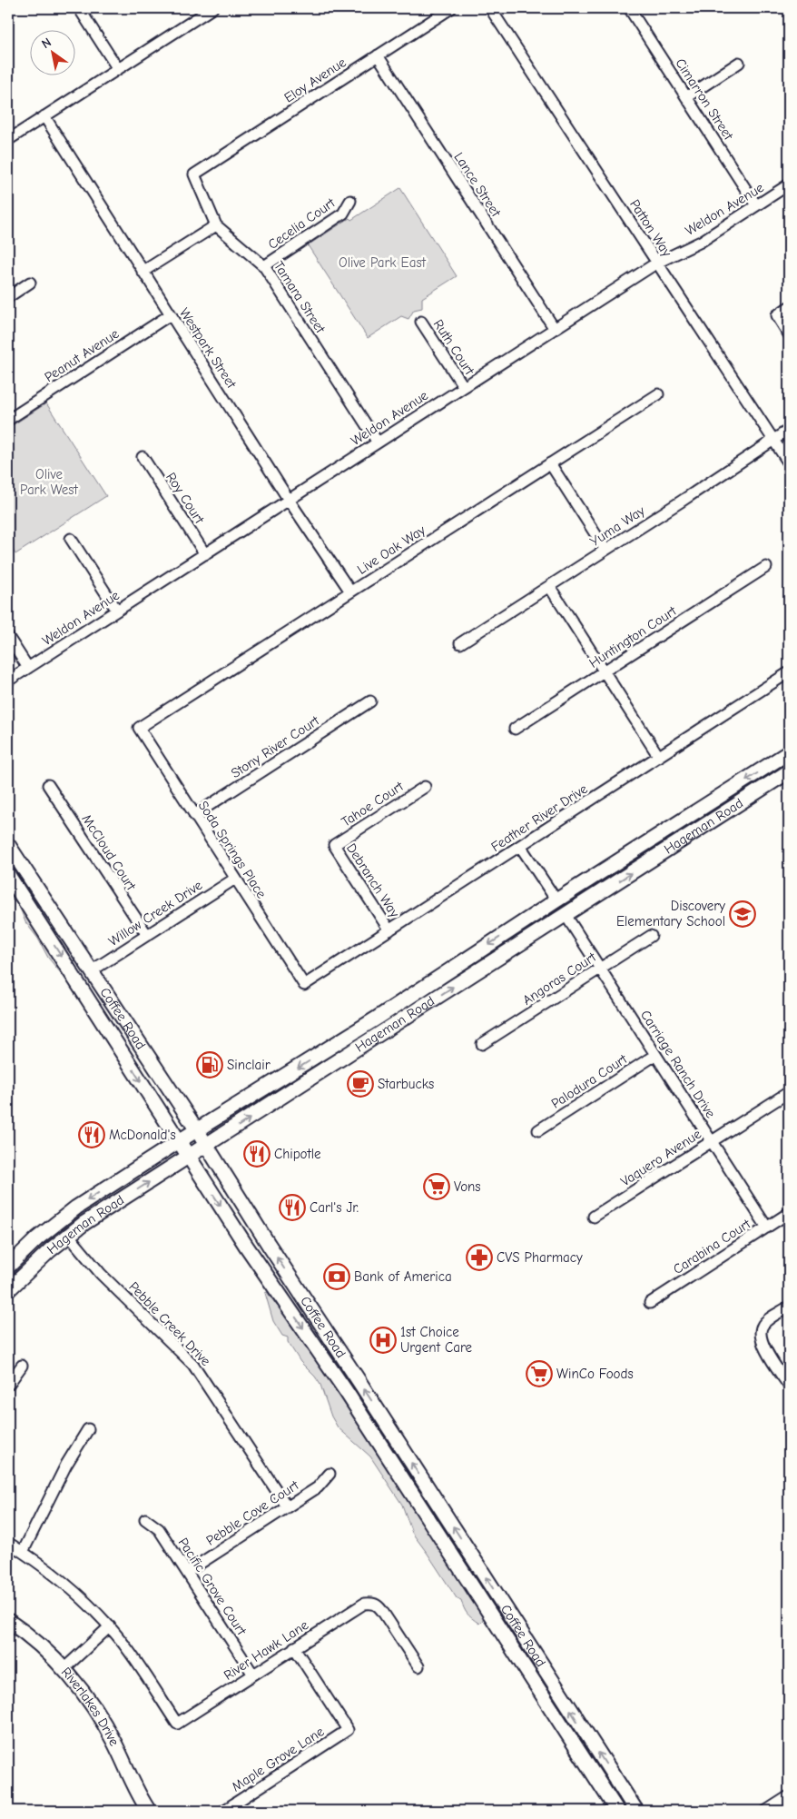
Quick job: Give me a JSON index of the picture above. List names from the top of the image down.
{
  "streets": {
    "main road": ["Hageman Road", "Coffee Road", "Riverlakes Drive"],
    "street": [
      "Eloy Avenue",
      "Cimarron Street",
      "Lance Street",
      "Weldon Avenue",
      "Cecelia Court",
      "Patton Way",
      "Tamara Street",
      "Ruth Court",
      "Westpark Street",
      "Peanut Avenue",
      "Roy Court",
      "Yuma Way",
      "Live Oak Way",
      "Huntington Court",
      "Stony River Court",
      "Tahoe Court",
      "Feather River Drive",
      "Soda Springs Place",
      "McCloud Court",
      "Debranch Way",
      "Willow Creek Drive",
      "Angoras Court",
      "Carriage Ranch Drive",
      "Palodura Court",
      "Vaquero Avenue",
      "Carabina Court",
      "Pebble Creek Drive",
      "Pebble Cove Court",
      "Pacific Grove Court",
      "River Hawk Lane",
      "Maple Grove Lane"
    ]
  },
  "crossings": [
    ["Eloy Avenue", "Lance Street"],
    ["Eloy Avenue", "Tamara Street"],
    ["Cimarron Street", "Weldon Avenue"],
    ["Lance Street", "Weldon Avenue"],
    ["Weldon Avenue", "Patton Way"],
    ["Weldon Avenue", "Tamara Street"],
    ["Weldon Avenue", "Ruth Court"],
    ["Weldon Avenue", "Westpark Street"],
    ["Weldon Avenue", "Roy Court"],
    ["Cecelia Court", "Tamara Street"],
    ["Patton Way", "Yuma Way"],
    ["Westpark Street", "Peanut Avenue"],
    ["Westpark Street", "Live Oak Way"],
    ["Live Oak Way", "Soda Springs Place"],
    ["Stony River Court", "Soda Springs Place"],
    ["Tahoe Court", "Debranch Way"],
    ["Feather River Drive", "Soda Springs Place"],
    ["Feather River Drive", "Debranch Way"],
    ["Hageman Road", "Coffee Road"],
    ["Hageman Road", "Carriage Ranch Drive"],
    ["Hageman Road", "Pebble Creek Drive"],
    ["Soda Springs Place", "Willow Creek Drive"],
    ["McCloud Court", "Willow Creek Drive"],
    ["Willow Creek Drive", "Coffee Road"],
    ["Angoras Court", "Carriage Ranch Drive"],
    ["Carriage Ranch Drive", "Palodura Court"],
    ["Carriage Ranch Drive", "Vaquero Avenue"],
    ["Carriage Ranch Drive", "Carabina Court"],
    ["Pebble Creek Drive", "Pebble Cove Court"],
    ["Pebble Cove Court", "Pacific Grove Court"],
    ["Pacific Grove Court", "River Hawk Lane"],
    ["River Hawk Lane", "Maple Grove Lane"]
  ],
  "parks": ["Olive Park East", "Olive Park West"],
  "places": {
    "school or university": ["Discovery Elementary School"],
    "fuel station": ["Sinclair"],
    "cafe": ["Starbucks"],
    "restaurant": ["McDonald's", "Chipotle", "Carl's Jr."],
    "supermarket": ["Vons", "WinCo Foods"],
    "pharmacy": ["CVS Pharmacy"],
    "bank": ["Bank of America"],
    "hospital": ["1st Choice Urgent Care"]
  },
  "north": "top left"
}
